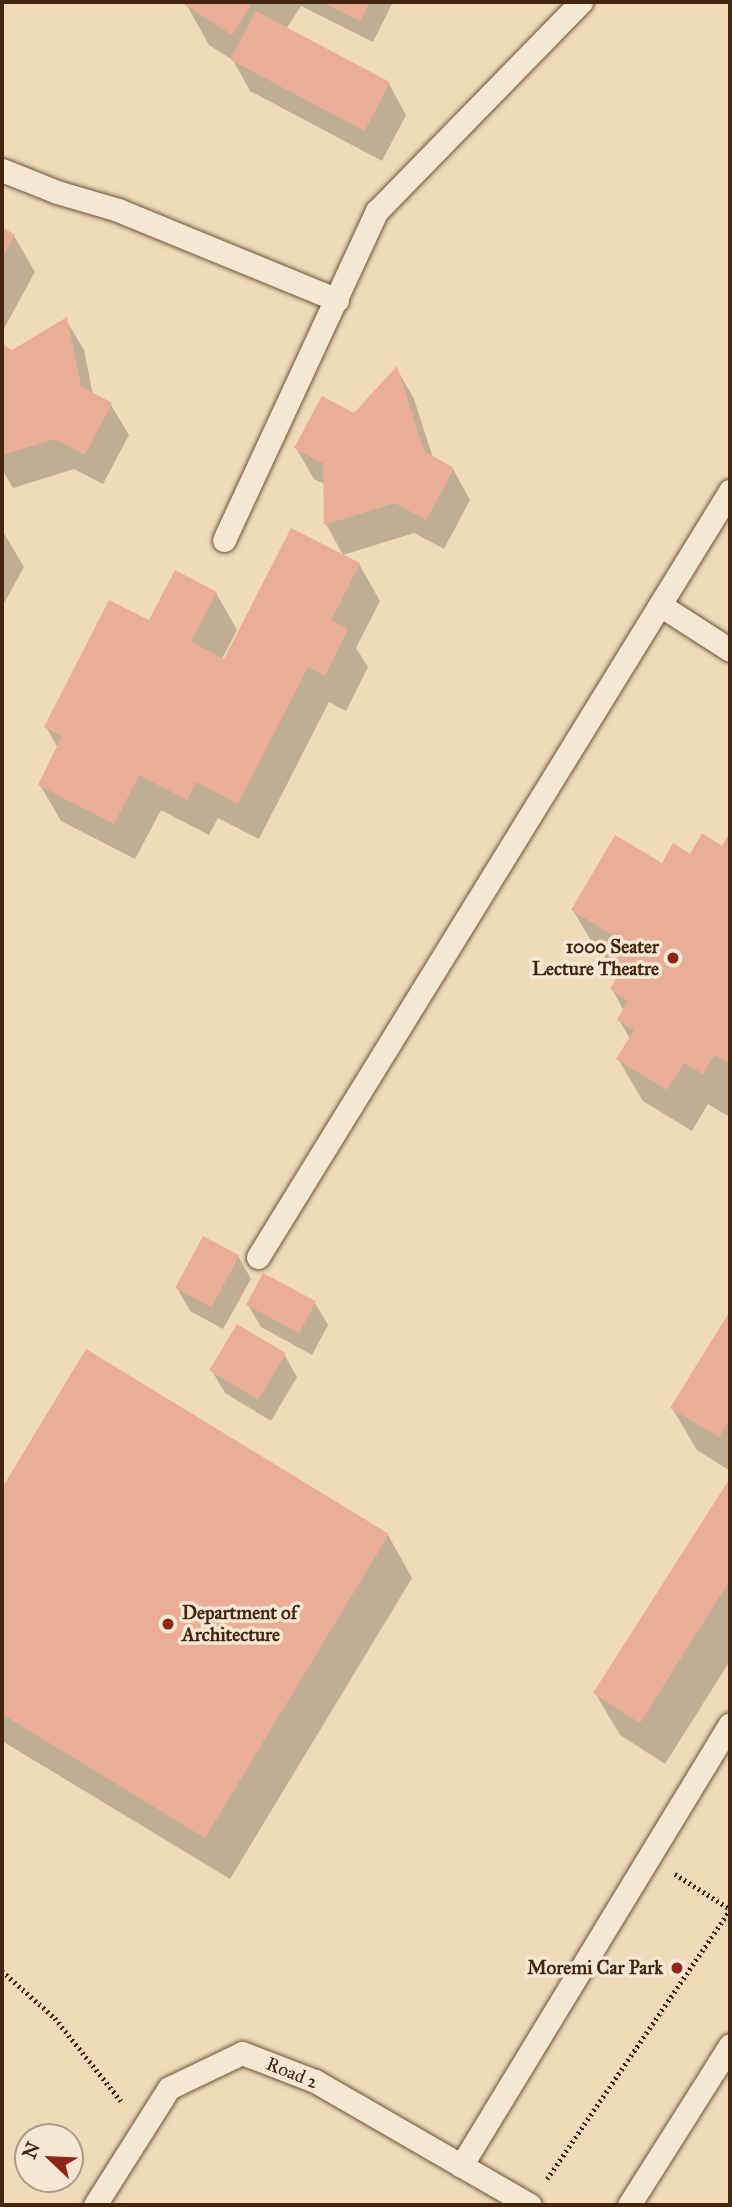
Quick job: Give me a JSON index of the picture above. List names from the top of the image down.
{
  "streets": {
    "lane": ["Road 2"]
  },
  "places": ["1000 Seater Lecture Theatre", "Department of Architecture", "Moremi Car Park"],
  "north": "top left"
}
